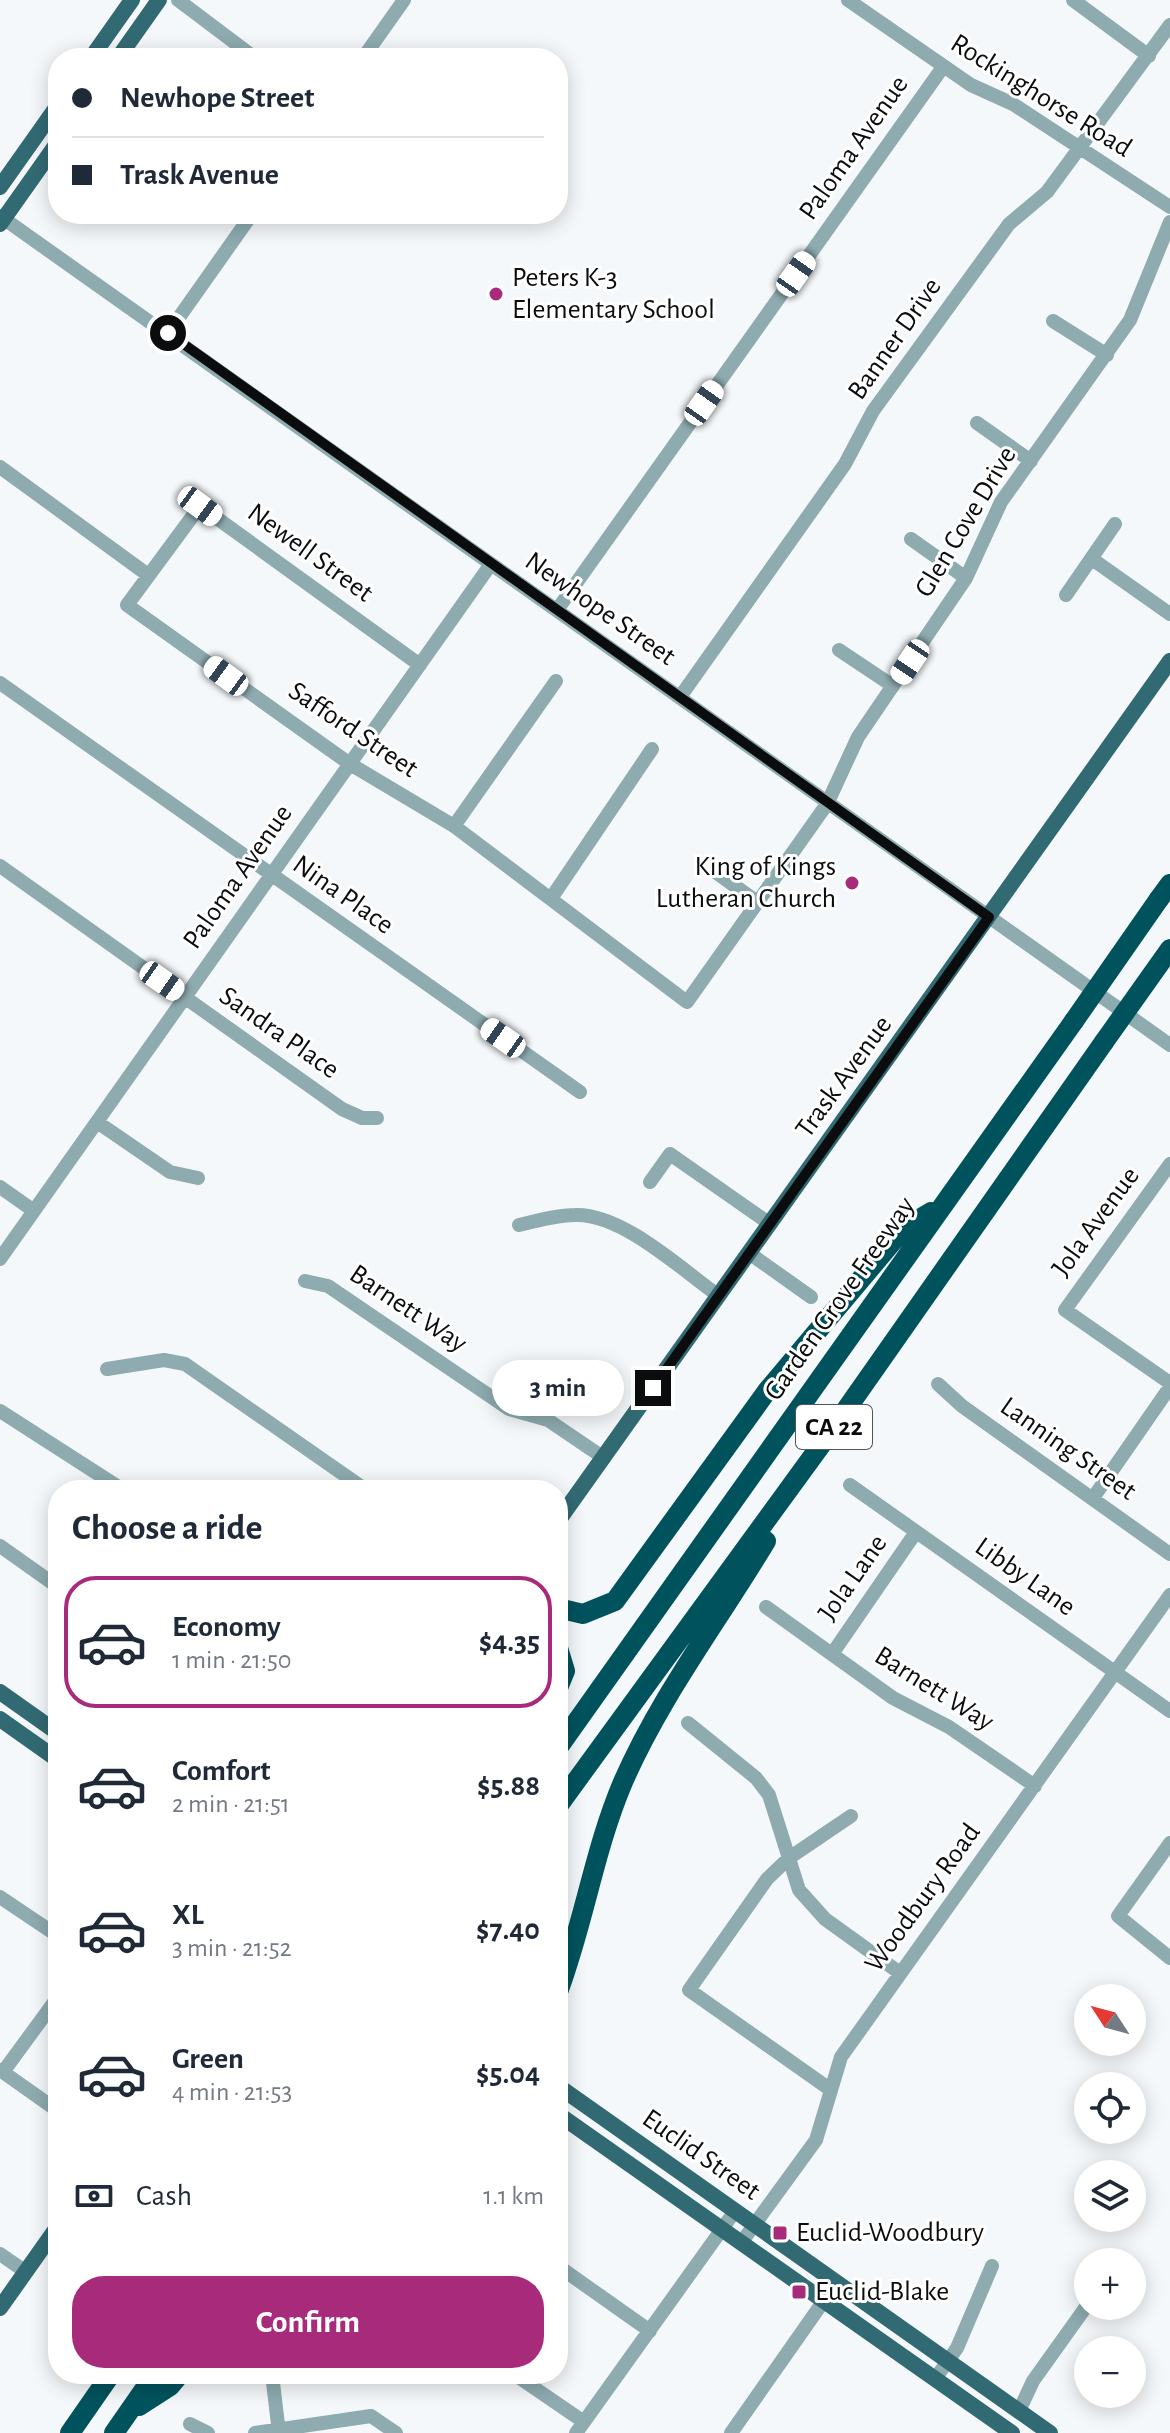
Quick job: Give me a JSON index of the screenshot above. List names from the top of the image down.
{
  "streets": {
    "highway": ["Garden Grove Freeway", "CA 22"],
    "main road": ["Trask Avenue", "Euclid Street"],
    "street": [
      "Rockinghorse Road",
      "Paloma Avenue",
      "Banner Drive",
      "Glen Cove Drive",
      "Newell Street",
      "Newhope Street",
      "Safford Street",
      "Nina Place",
      "Sandra Place",
      "Jola Avenue",
      "Barnett Way",
      "Lanning Street",
      "Libby Lane",
      "Jola Lane",
      "Woodbury Road"
    ]
  },
  "crossings": [
    ["Rockinghorse Road", "Paloma Avenue"],
    ["Rockinghorse Road", "Banner Drive"],
    ["Paloma Avenue", "Newell Street"],
    ["Paloma Avenue", "Newhope Street"],
    ["Paloma Avenue", "Safford Street"],
    ["Paloma Avenue", "Nina Place"],
    ["Paloma Avenue", "Sandra Place"],
    ["Banner Drive", "Newhope Street"],
    ["Glen Cove Drive", "Newhope Street"],
    ["Glen Cove Drive", "Safford Street"],
    ["Newell Street", "Safford Street"],
    ["Newhope Street", "Trask Avenue"],
    ["Trask Avenue", "Barnett Way"],
    ["Barnett Way", "Jola Lane"],
    ["Barnett Way", "Woodbury Road"],
    ["Libby Lane", "Jola Lane"],
    ["Libby Lane", "Woodbury Road"],
    ["Woodbury Road", "Euclid Street"]
  ],
  "places": {
    "other": ["Peters K-3 Elementary School", "King of Kings Lutheran Church"],
    "transit": ["Euclid-Woodbury", "Euclid-Blake"]
  },
  "north": "top left",
  "page": {
    "banner": ["Newhope Street", "Trask Avenue"],
    "bubble": "3 min",
    "heading": "Choose a ride",
    "list": [
      {
        "name": "Economy",
        "note": "1 min · 21:50",
        "value": "$4.35"
      },
      {
        "name": "Comfort",
        "note": "2 min · 21:51",
        "value": "$5.88"
      },
      {
        "name": "XL",
        "note": "3 min · 21:52",
        "value": "$7.40"
      },
      {
        "name": "Green",
        "note": "4 min · 21:53",
        "value": "$5.04"
      }
    ],
    "map_buttons": ["+", "−"],
    "pay": ["Cash", "1.1 km"],
    "buttons": "Confirm"
  }
}
